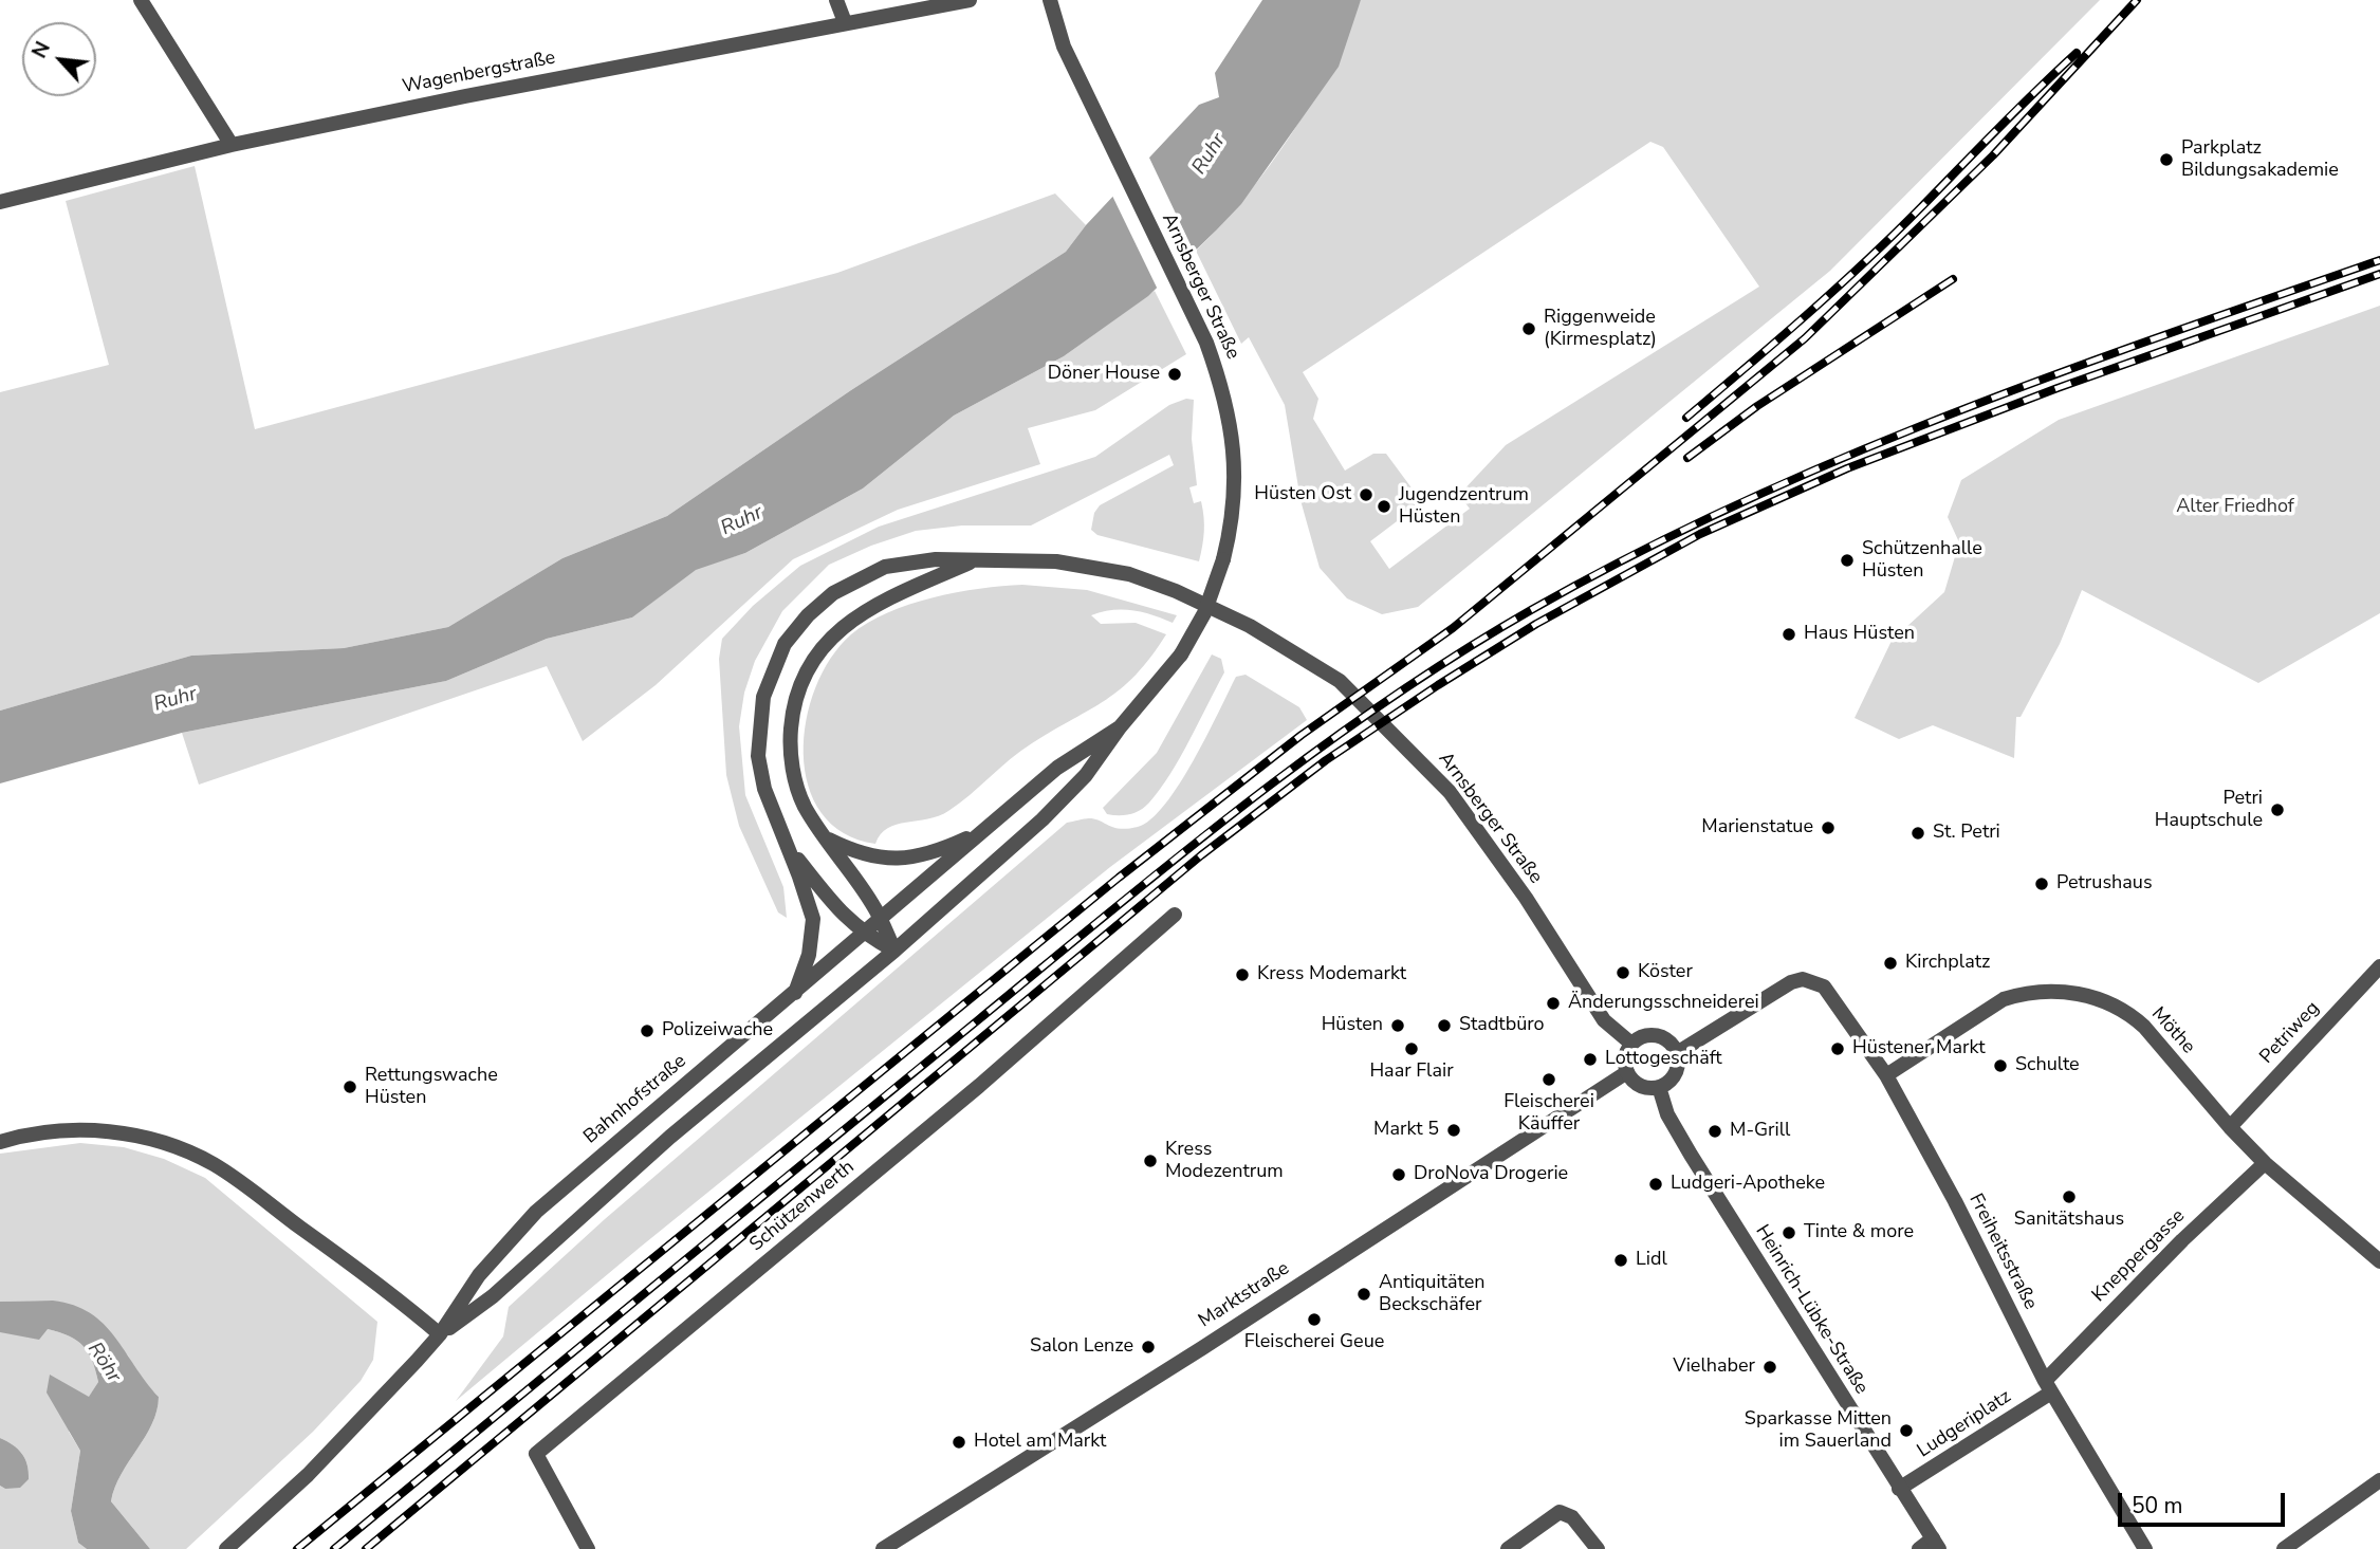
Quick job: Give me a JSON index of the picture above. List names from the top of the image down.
{
  "streets": {
    "street": [
      "Wagenbergstraße",
      "Arnsberger Straße",
      "Möthe",
      "Petriweg",
      "Bahnhofstraße",
      "Schützenwerth",
      "Freiheitsstraße",
      "Kneppergasse",
      "Marktstraße",
      "Heinrich-Lübke-Straße",
      "Ludgeriplatz"
    ]
  },
  "crossings": [
    ["Arnsberger Straße", "Bahnhofstraße"],
    ["Arnsberger Straße", "Freiheitsstraße"],
    ["Arnsberger Straße", "Marktstraße"],
    ["Arnsberger Straße", "Heinrich-Lübke-Straße"],
    ["Möthe", "Petriweg"],
    ["Möthe", "Freiheitsstraße"],
    ["Möthe", "Kneppergasse"],
    ["Freiheitsstraße", "Kneppergasse"],
    ["Freiheitsstraße", "Marktstraße"],
    ["Freiheitsstraße", "Heinrich-Lübke-Straße"],
    ["Freiheitsstraße", "Ludgeriplatz"],
    ["Kneppergasse", "Ludgeriplatz"],
    ["Marktstraße", "Heinrich-Lübke-Straße"],
    ["Heinrich-Lübke-Straße", "Ludgeriplatz"]
  ],
  "water": ["Ruhr", "Röhr"],
  "parks": ["Alter Friedhof"],
  "places": [
    "Parkplatz Bildungsakademie",
    "Riggenweide (Kirmesplatz)",
    "Döner House",
    "Hüsten Ost",
    "Jugendzentrum Hüsten",
    "Schützenhalle Hüsten",
    "Haus Hüsten",
    "Petri Hauptschule",
    "Marienstatue",
    "St. Petri",
    "Petrushaus",
    "Kirchplatz",
    "Köster",
    "Kress Modemarkt",
    "Änderungsschneiderei",
    "Hüsten",
    "Stadtbüro",
    "Polizeiwache",
    "Haar Flair",
    "Hüstener Markt",
    "Lottogeschäft",
    "Schulte",
    "Fleischerei Käuffer",
    "Rettungswache Hüsten",
    "Markt 5",
    "M-Grill",
    "Kress Modezentrum",
    "DroNova Drogerie",
    "Ludgeri-Apotheke",
    "Sanitätshaus",
    "Tinte & more",
    "Lidl",
    "Antiquitäten Beckschäfer",
    "Fleischerei Geue",
    "Salon Lenze",
    "Vielhaber",
    "Sparkasse Mitten im Sauerland",
    "Hotel am Markt"
  ],
  "scale_bar": "50 m",
  "north": "top left"
}
